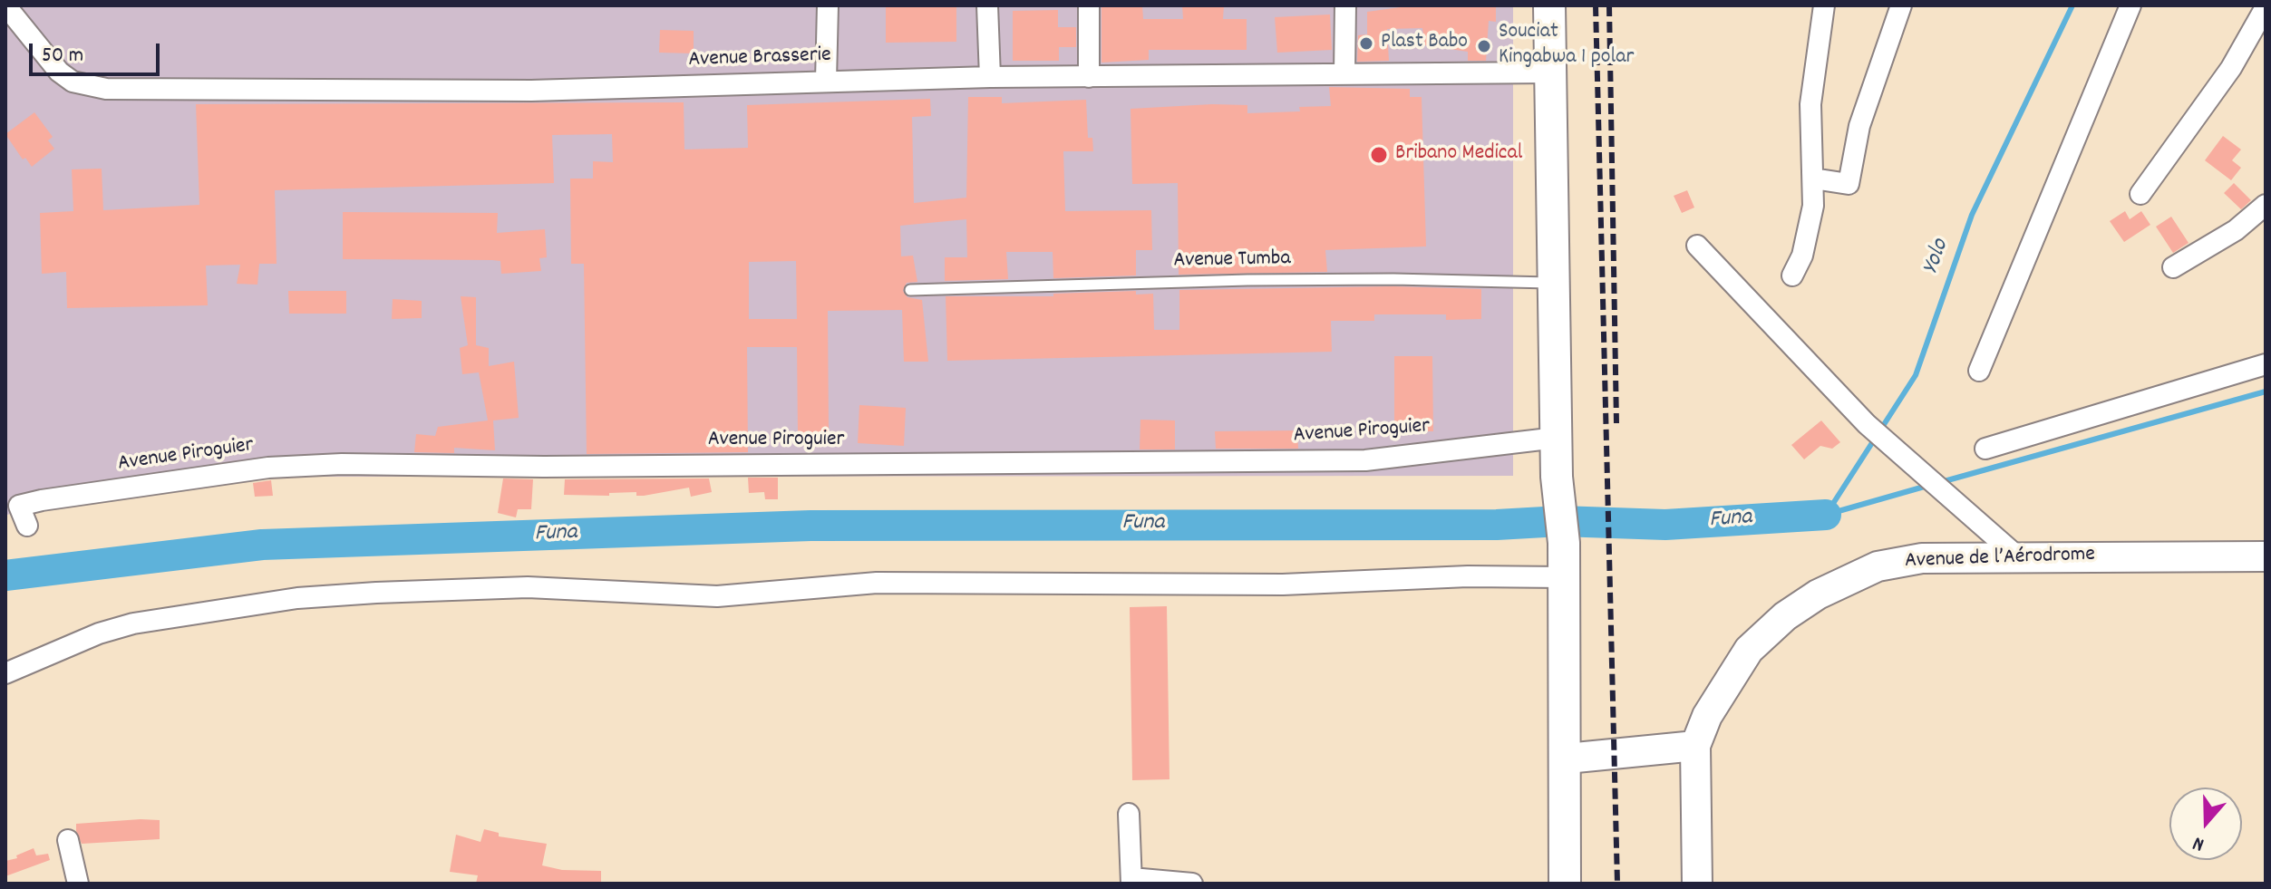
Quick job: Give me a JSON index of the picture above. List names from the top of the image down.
{
  "streets": {
    "main road": ["Avenue de l’Aérodrome"],
    "street": ["Avenue Brasserie", "Avenue Piroguier"],
    "lane": ["Avenue Tumba"]
  },
  "water": ["Yolo", "Funa"],
  "places": ["Plast Babo", "Souciat Kingabwa 1 polar", "Bribano Medical"],
  "scale_bar": "50 m",
  "north": "bottom"
}
